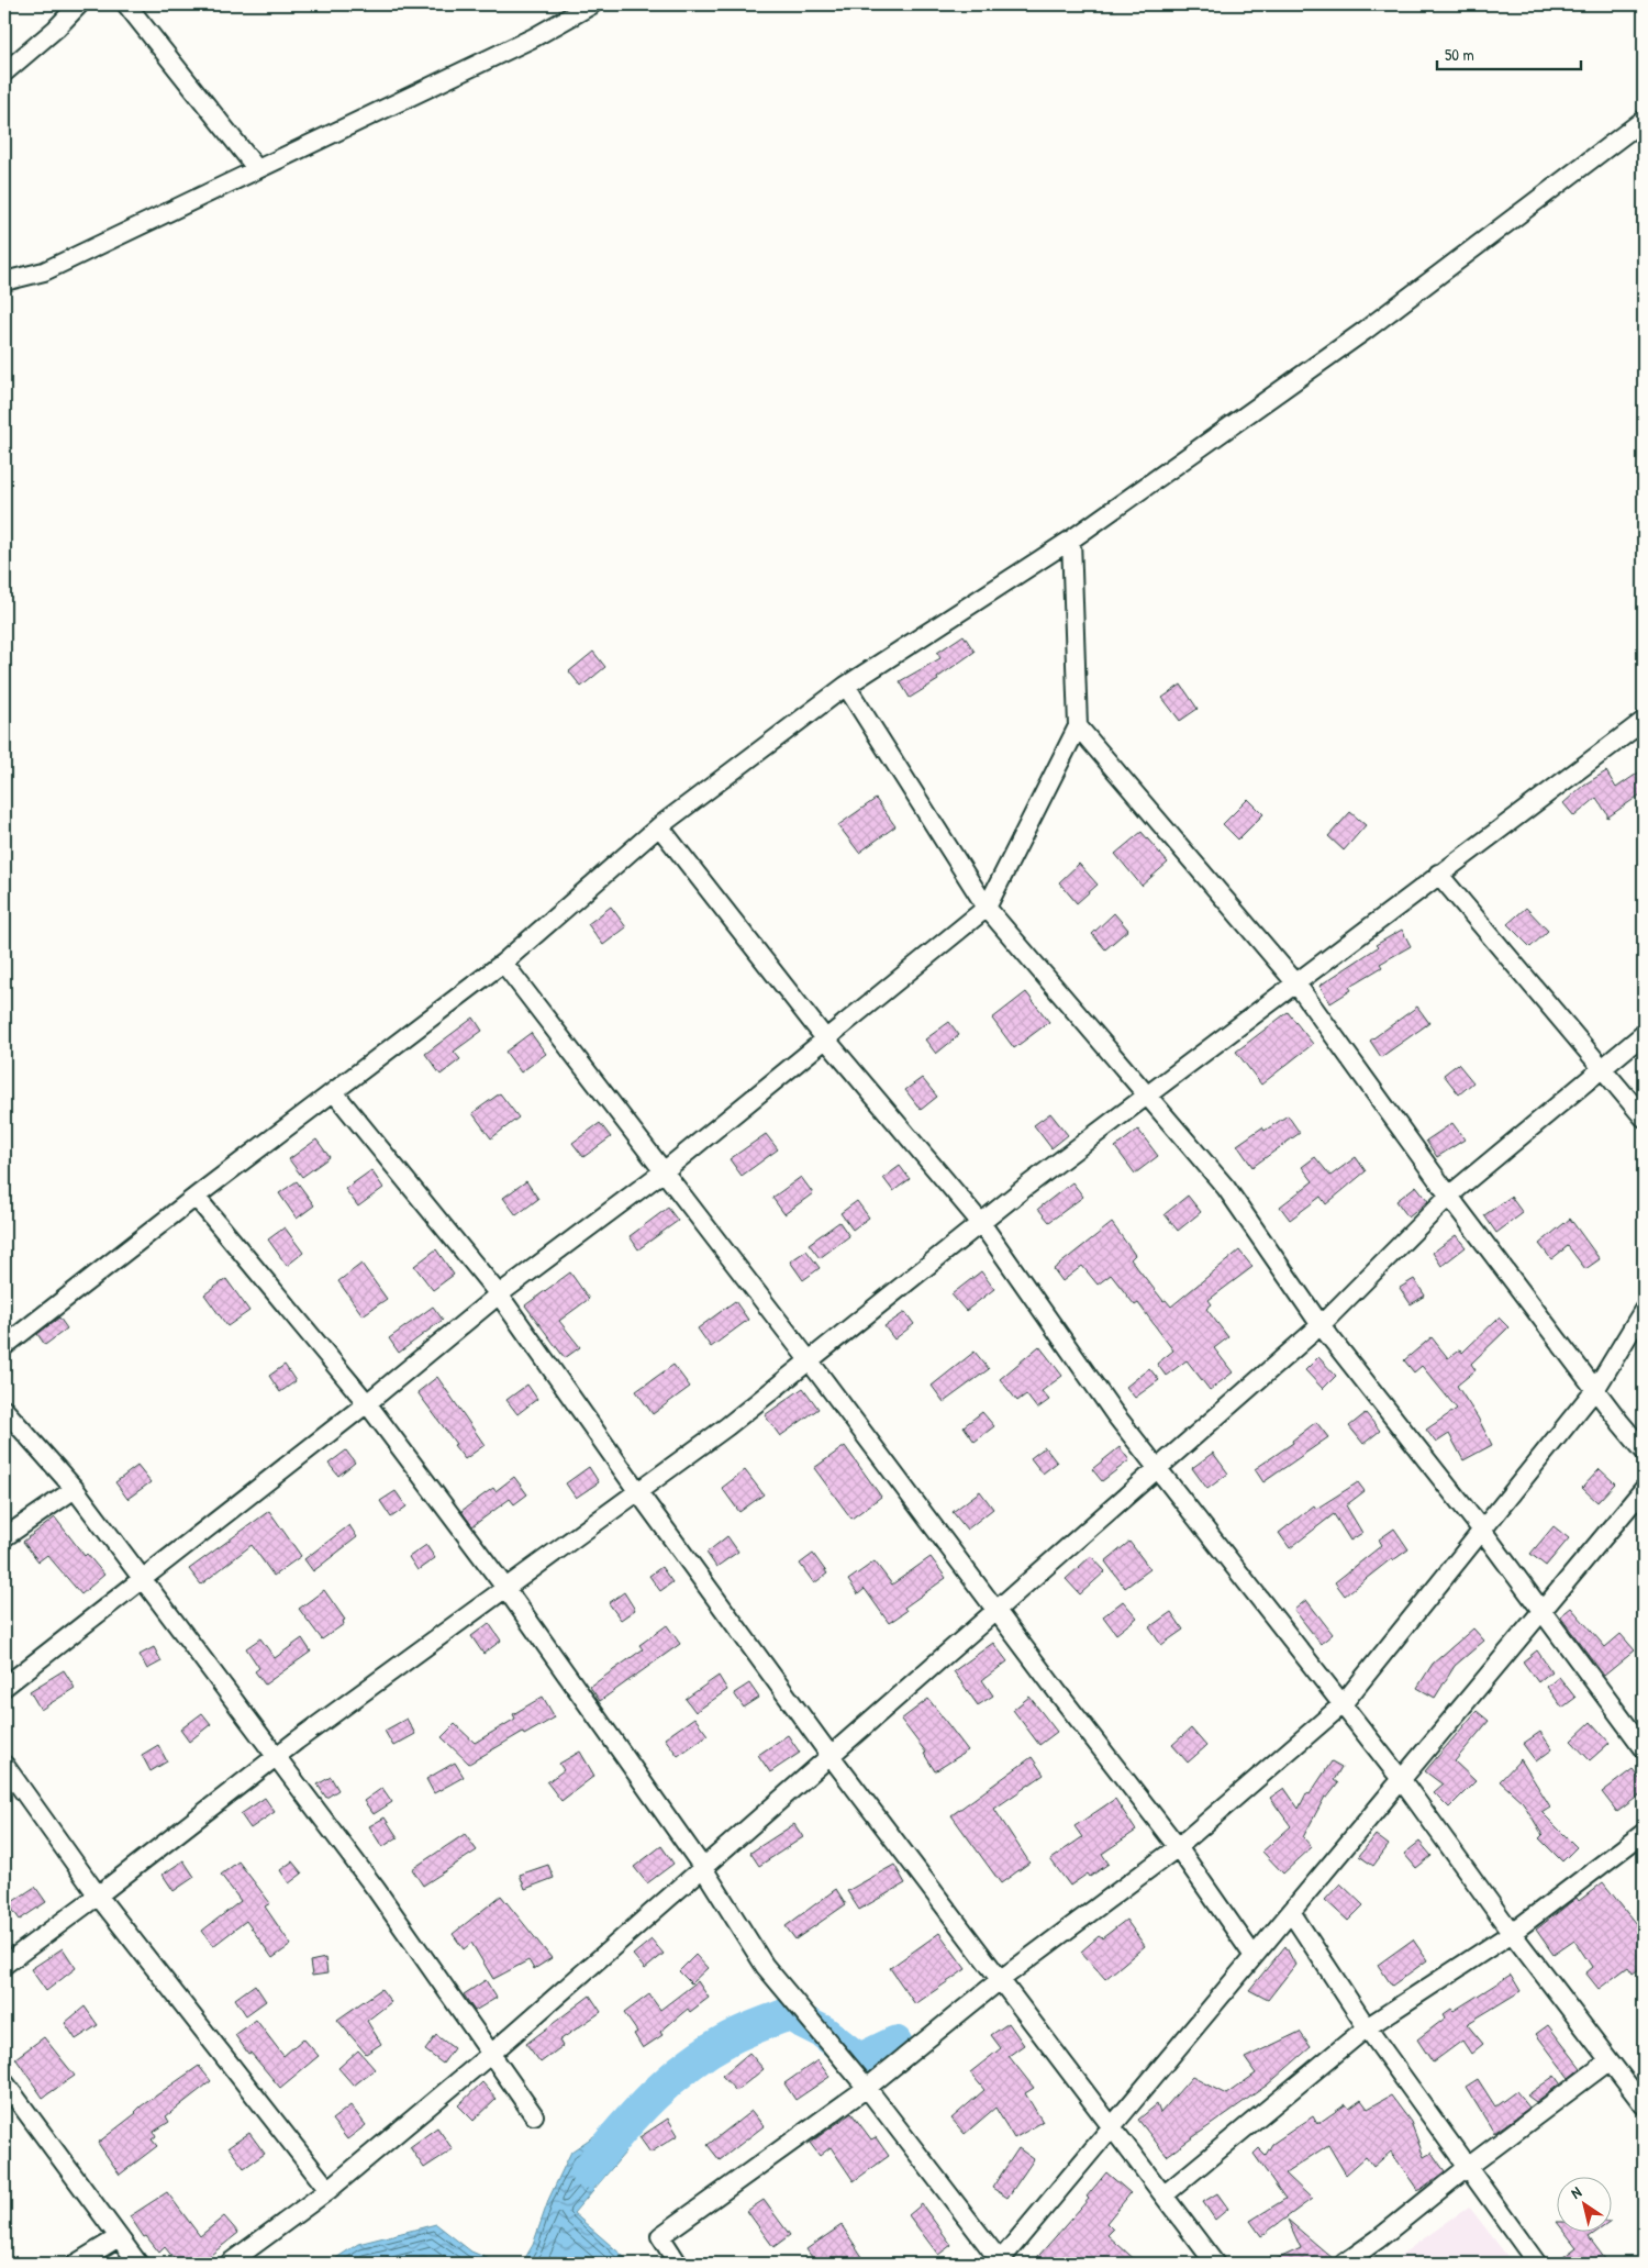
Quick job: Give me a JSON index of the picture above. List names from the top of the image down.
{
  "scale_bar": "50 m",
  "north": "top left"
}
